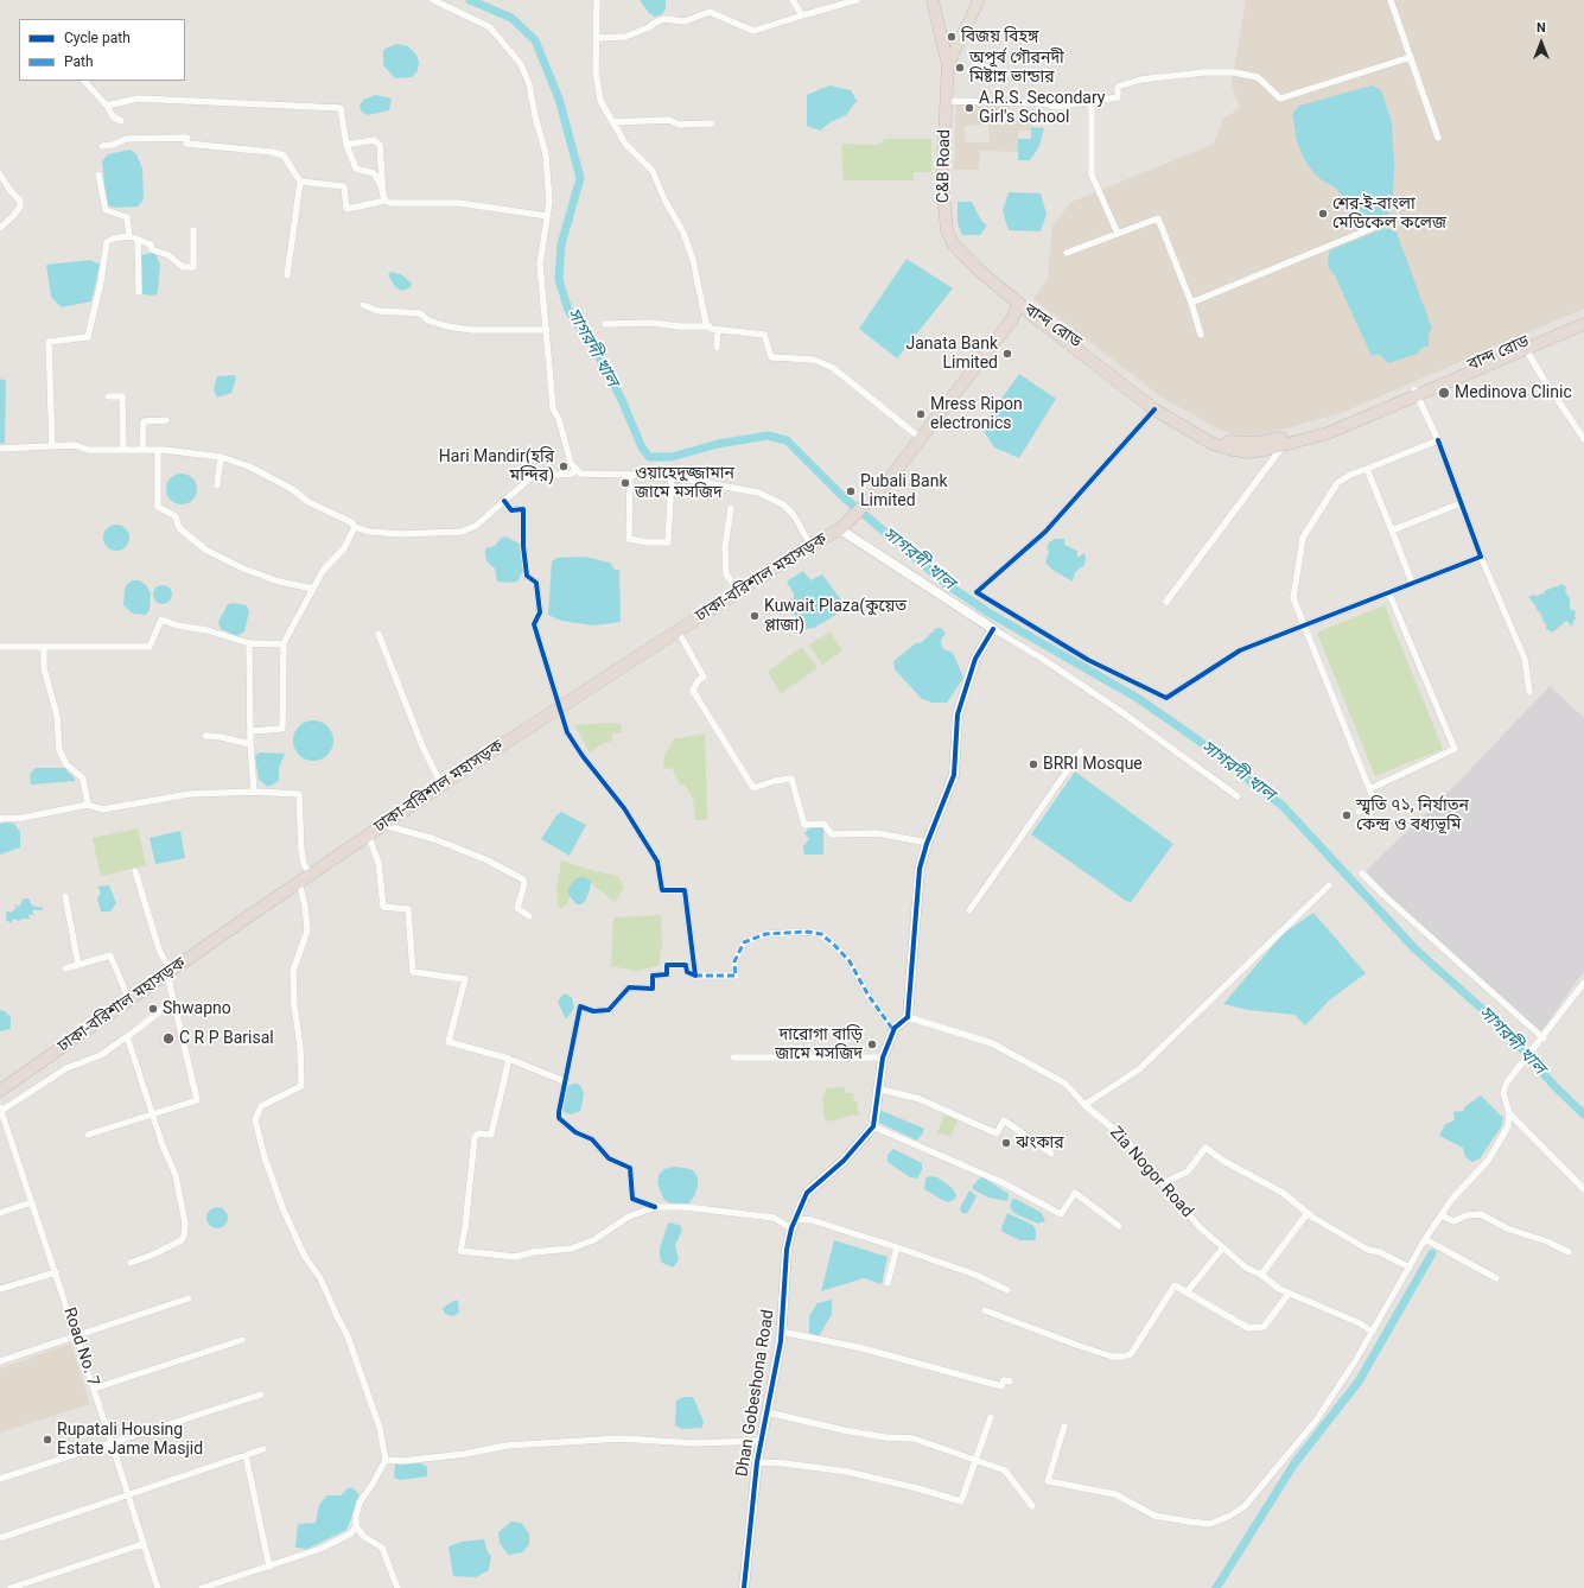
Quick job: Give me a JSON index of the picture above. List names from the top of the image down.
{
  "streets": {
    "highway": ["C&B Road", "বান্দ রোড", "ঢাকা-বরিশাল মহাসড়ক"],
    "street": ["Zia Nogor Road", "Road No. 7", "Dhan Gobeshona Road"]
  },
  "crossings": [
    ["C&B Road", "বান্দ রোড"]
  ],
  "water": ["সাগরদী খাল"],
  "places": [
    "বিজয় বিহঙ্গ",
    "অপূর্ব গৌরনদী মিষ্টান্ন ভান্ডার",
    "A.R.S. Secondary Girl's School",
    "শের-ই-বাংলা মেডিকেল কলেজ",
    "Janata Bank Limited",
    "Medinova Clinic",
    "Mress Ripon electronics",
    "Hari Mandir(হরি মন্দির)",
    "ওয়াহেদুজ্জামান জামে মসজিদ",
    "Pubali Bank Limited",
    "Kuwait Plaza(কুয়েত প্লাজা)",
    "BRRI Mosque",
    "স্মৃতি ৭১, নির্যাতন কেন্দ্র ও বধ্যভূমি",
    "Shwapno",
    "C R P Barisal",
    "দারোগা বাড়ি জামে মসজিদ",
    "ঝংকার",
    "Rupatali Housing Estate Jame Masjid"
  ],
  "legend": ["Cycle path", "Path"],
  "north": "top"
}
